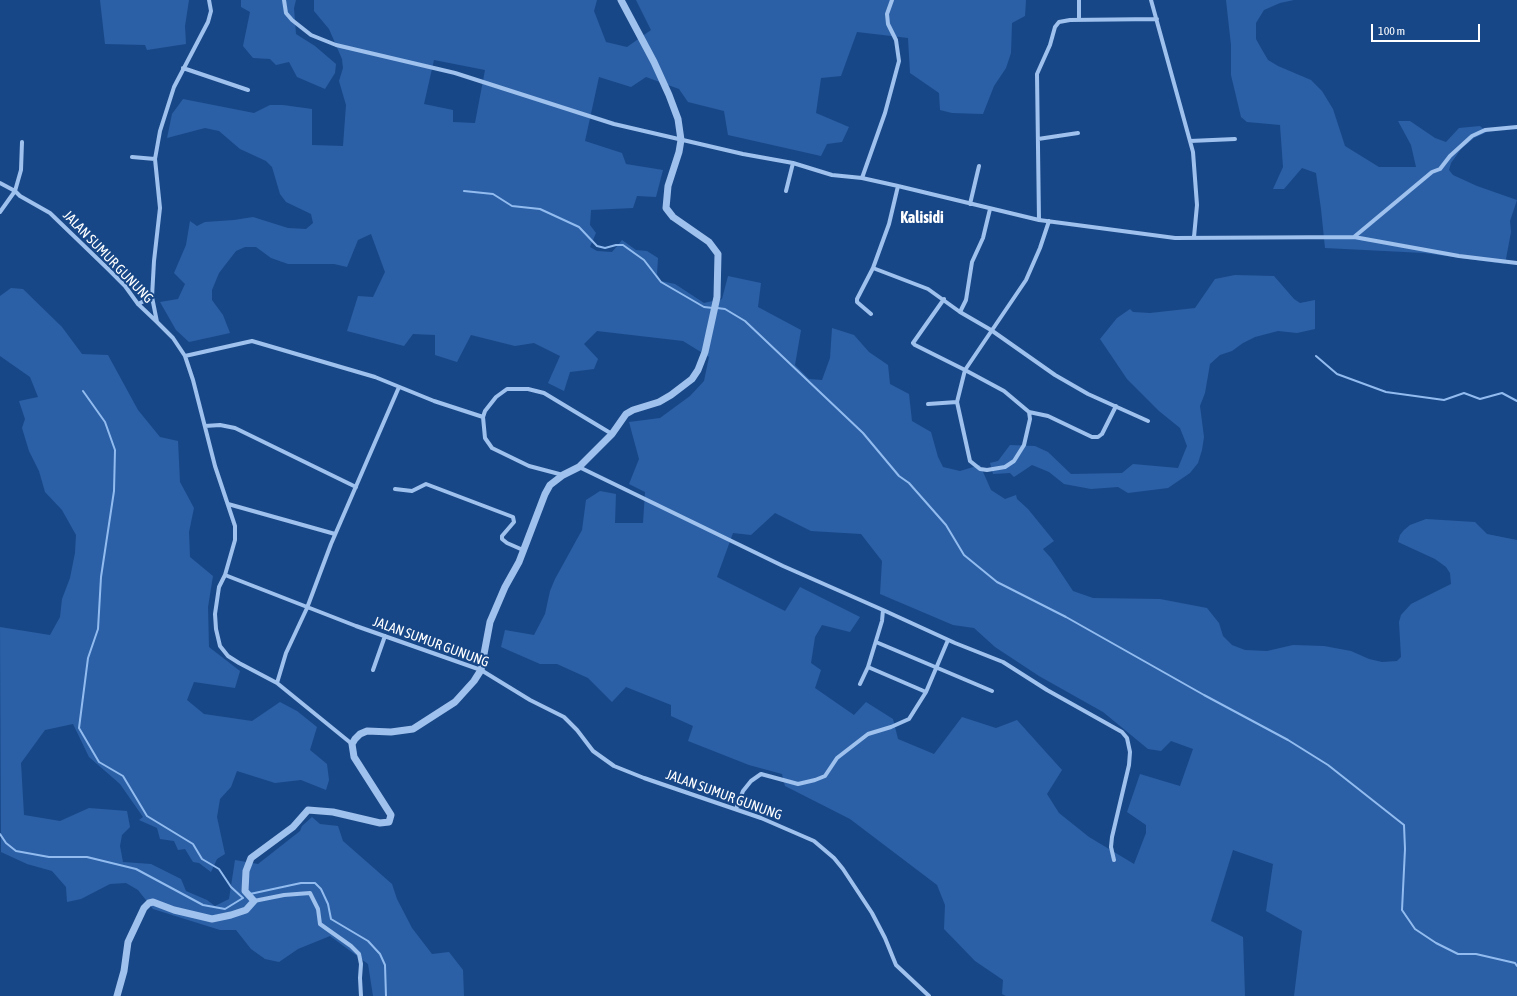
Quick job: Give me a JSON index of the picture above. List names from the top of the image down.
{
  "streets": {
    "street": ["JALAN SUMUR GUNUNG"]
  },
  "districts": ["Kalisidi"],
  "scale_bar": "100 m"
}
